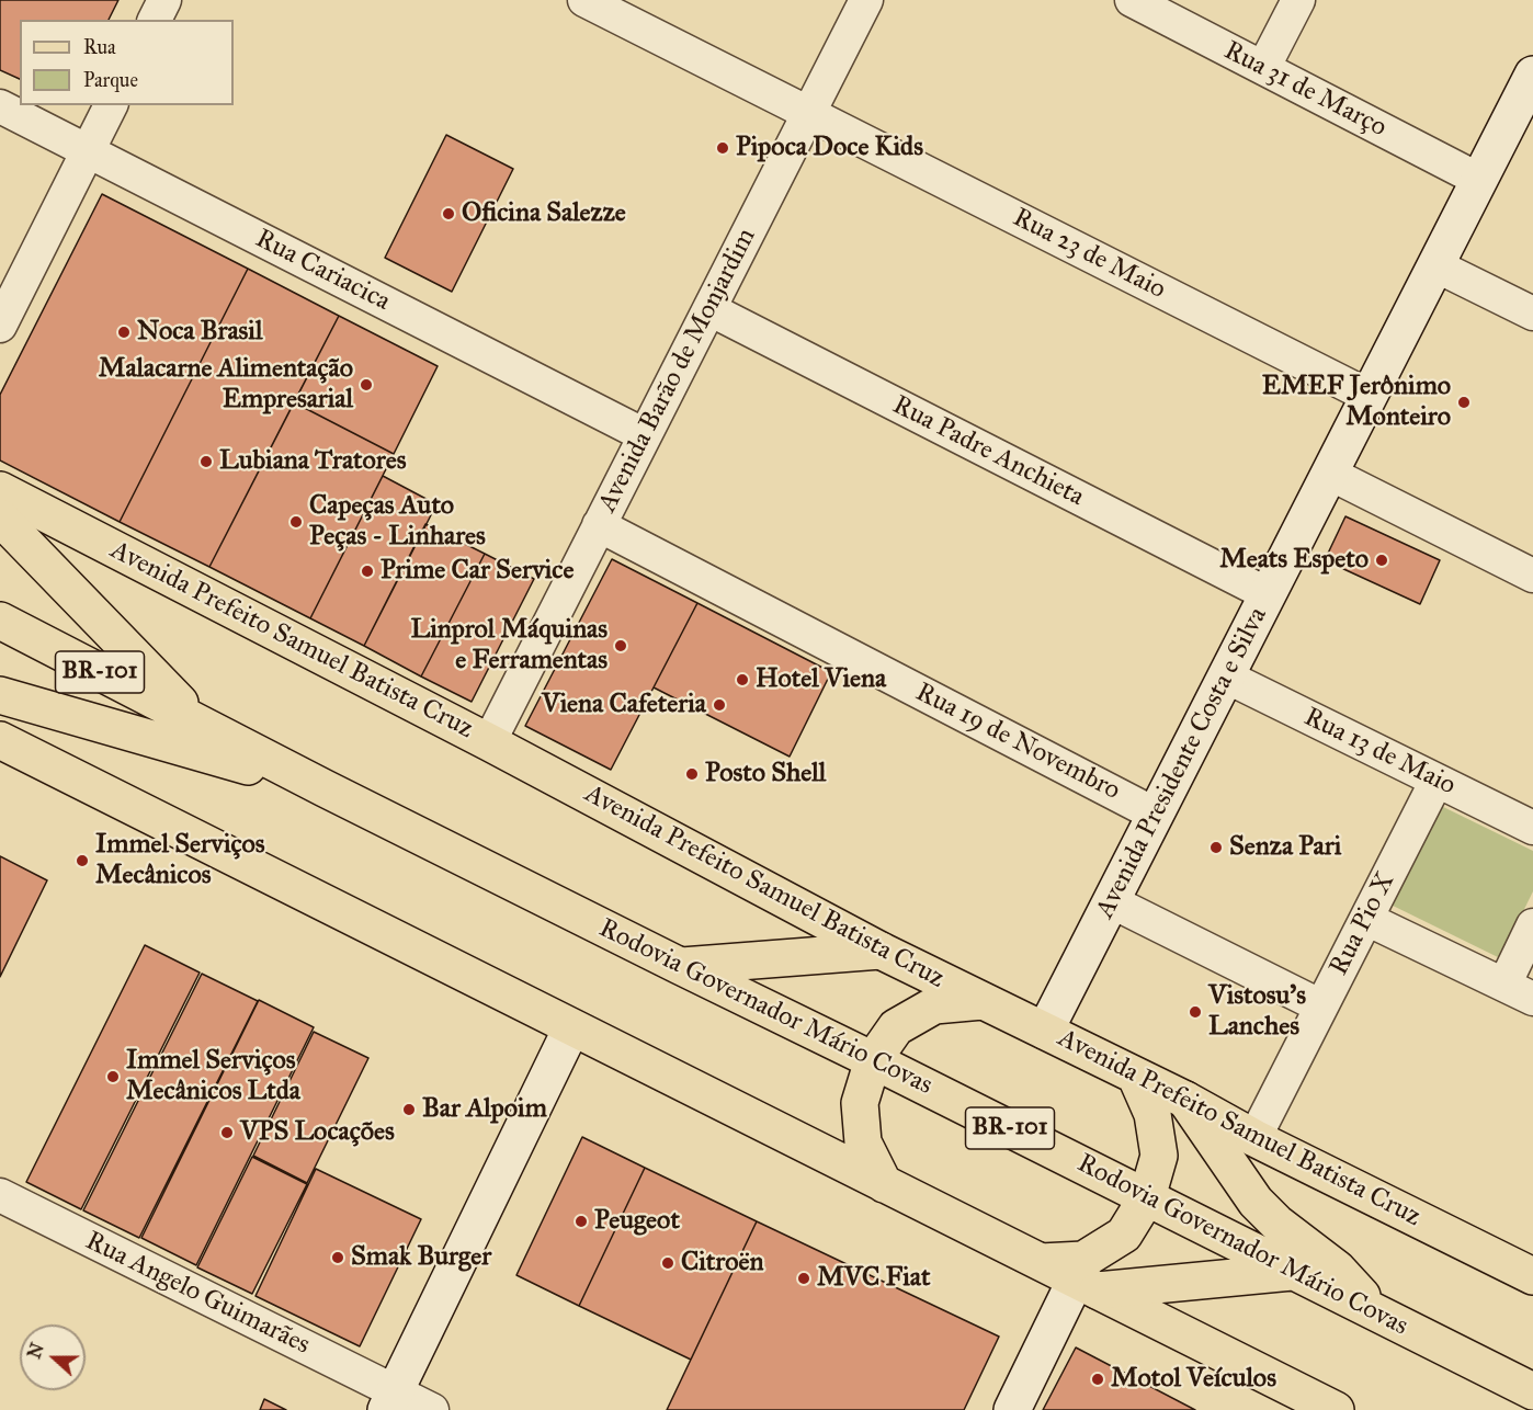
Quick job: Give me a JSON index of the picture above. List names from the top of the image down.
{
  "streets": {
    "main road": [
      "Avenida Prefeito Samuel Batista Cruz",
      "BR-101",
      "Avenida Presidente Costa e Silva",
      "Rodovia Governador Mário Covas"
    ],
    "street": [
      "Rua 31 de Março",
      "Rua 23 de Maio",
      "Rua Cariacica",
      "Avenida Barão de Monjardim",
      "Rua Padre Anchieta",
      "Rua 19 de Novembro",
      "Rua 13 de Maio",
      "Rua Pio X",
      "Rua Angelo Guimarães"
    ]
  },
  "crossings": [
    ["Rua 31 de Março", "Avenida Presidente Costa e Silva"],
    ["Rua 23 de Maio", "Avenida Barão de Monjardim"],
    ["Rua 23 de Maio", "Avenida Presidente Costa e Silva"],
    ["Rua Cariacica", "Avenida Barão de Monjardim"],
    ["Avenida Barão de Monjardim", "Rua Padre Anchieta"],
    ["Avenida Barão de Monjardim", "Avenida Prefeito Samuel Batista Cruz"],
    ["Avenida Barão de Monjardim", "Rua 19 de Novembro"],
    ["Rua Padre Anchieta", "Avenida Presidente Costa e Silva"],
    ["Avenida Prefeito Samuel Batista Cruz", "Avenida Presidente Costa e Silva"],
    ["Avenida Prefeito Samuel Batista Cruz", "Rua Pio X"],
    ["Rua 19 de Novembro", "Avenida Presidente Costa e Silva"],
    ["Rua 13 de Maio", "Avenida Presidente Costa e Silva"],
    ["Rua 13 de Maio", "Rua Pio X"]
  ],
  "places": [
    "Pipoca Doce Kids",
    "Oficina Salezze",
    "Noca Brasil",
    "Malacarne Alimentação Empresarial",
    "EMEF Jerônimo Monteiro",
    "Lubiana Tratores",
    "Capeças Auto Peças - Linhares",
    "Meats Espeto",
    "Prime Car Service",
    "Linprol Máquinas e Ferramentas",
    "Hotel Viena",
    "Viena Cafeteria",
    "Posto Shell",
    "Senza Pari",
    "Immel Serviços Mecânicos",
    "Vistosu's Lanches",
    "Immel Serviços Mecânicos Ltda",
    "Bar Alpoim",
    "VPS Locações",
    "Peugeot",
    "Smak Burger",
    "Citroën",
    "MVC Fiat",
    "Motol Veículos"
  ],
  "legend": ["Rua", "Parque"],
  "north": "left"
}
